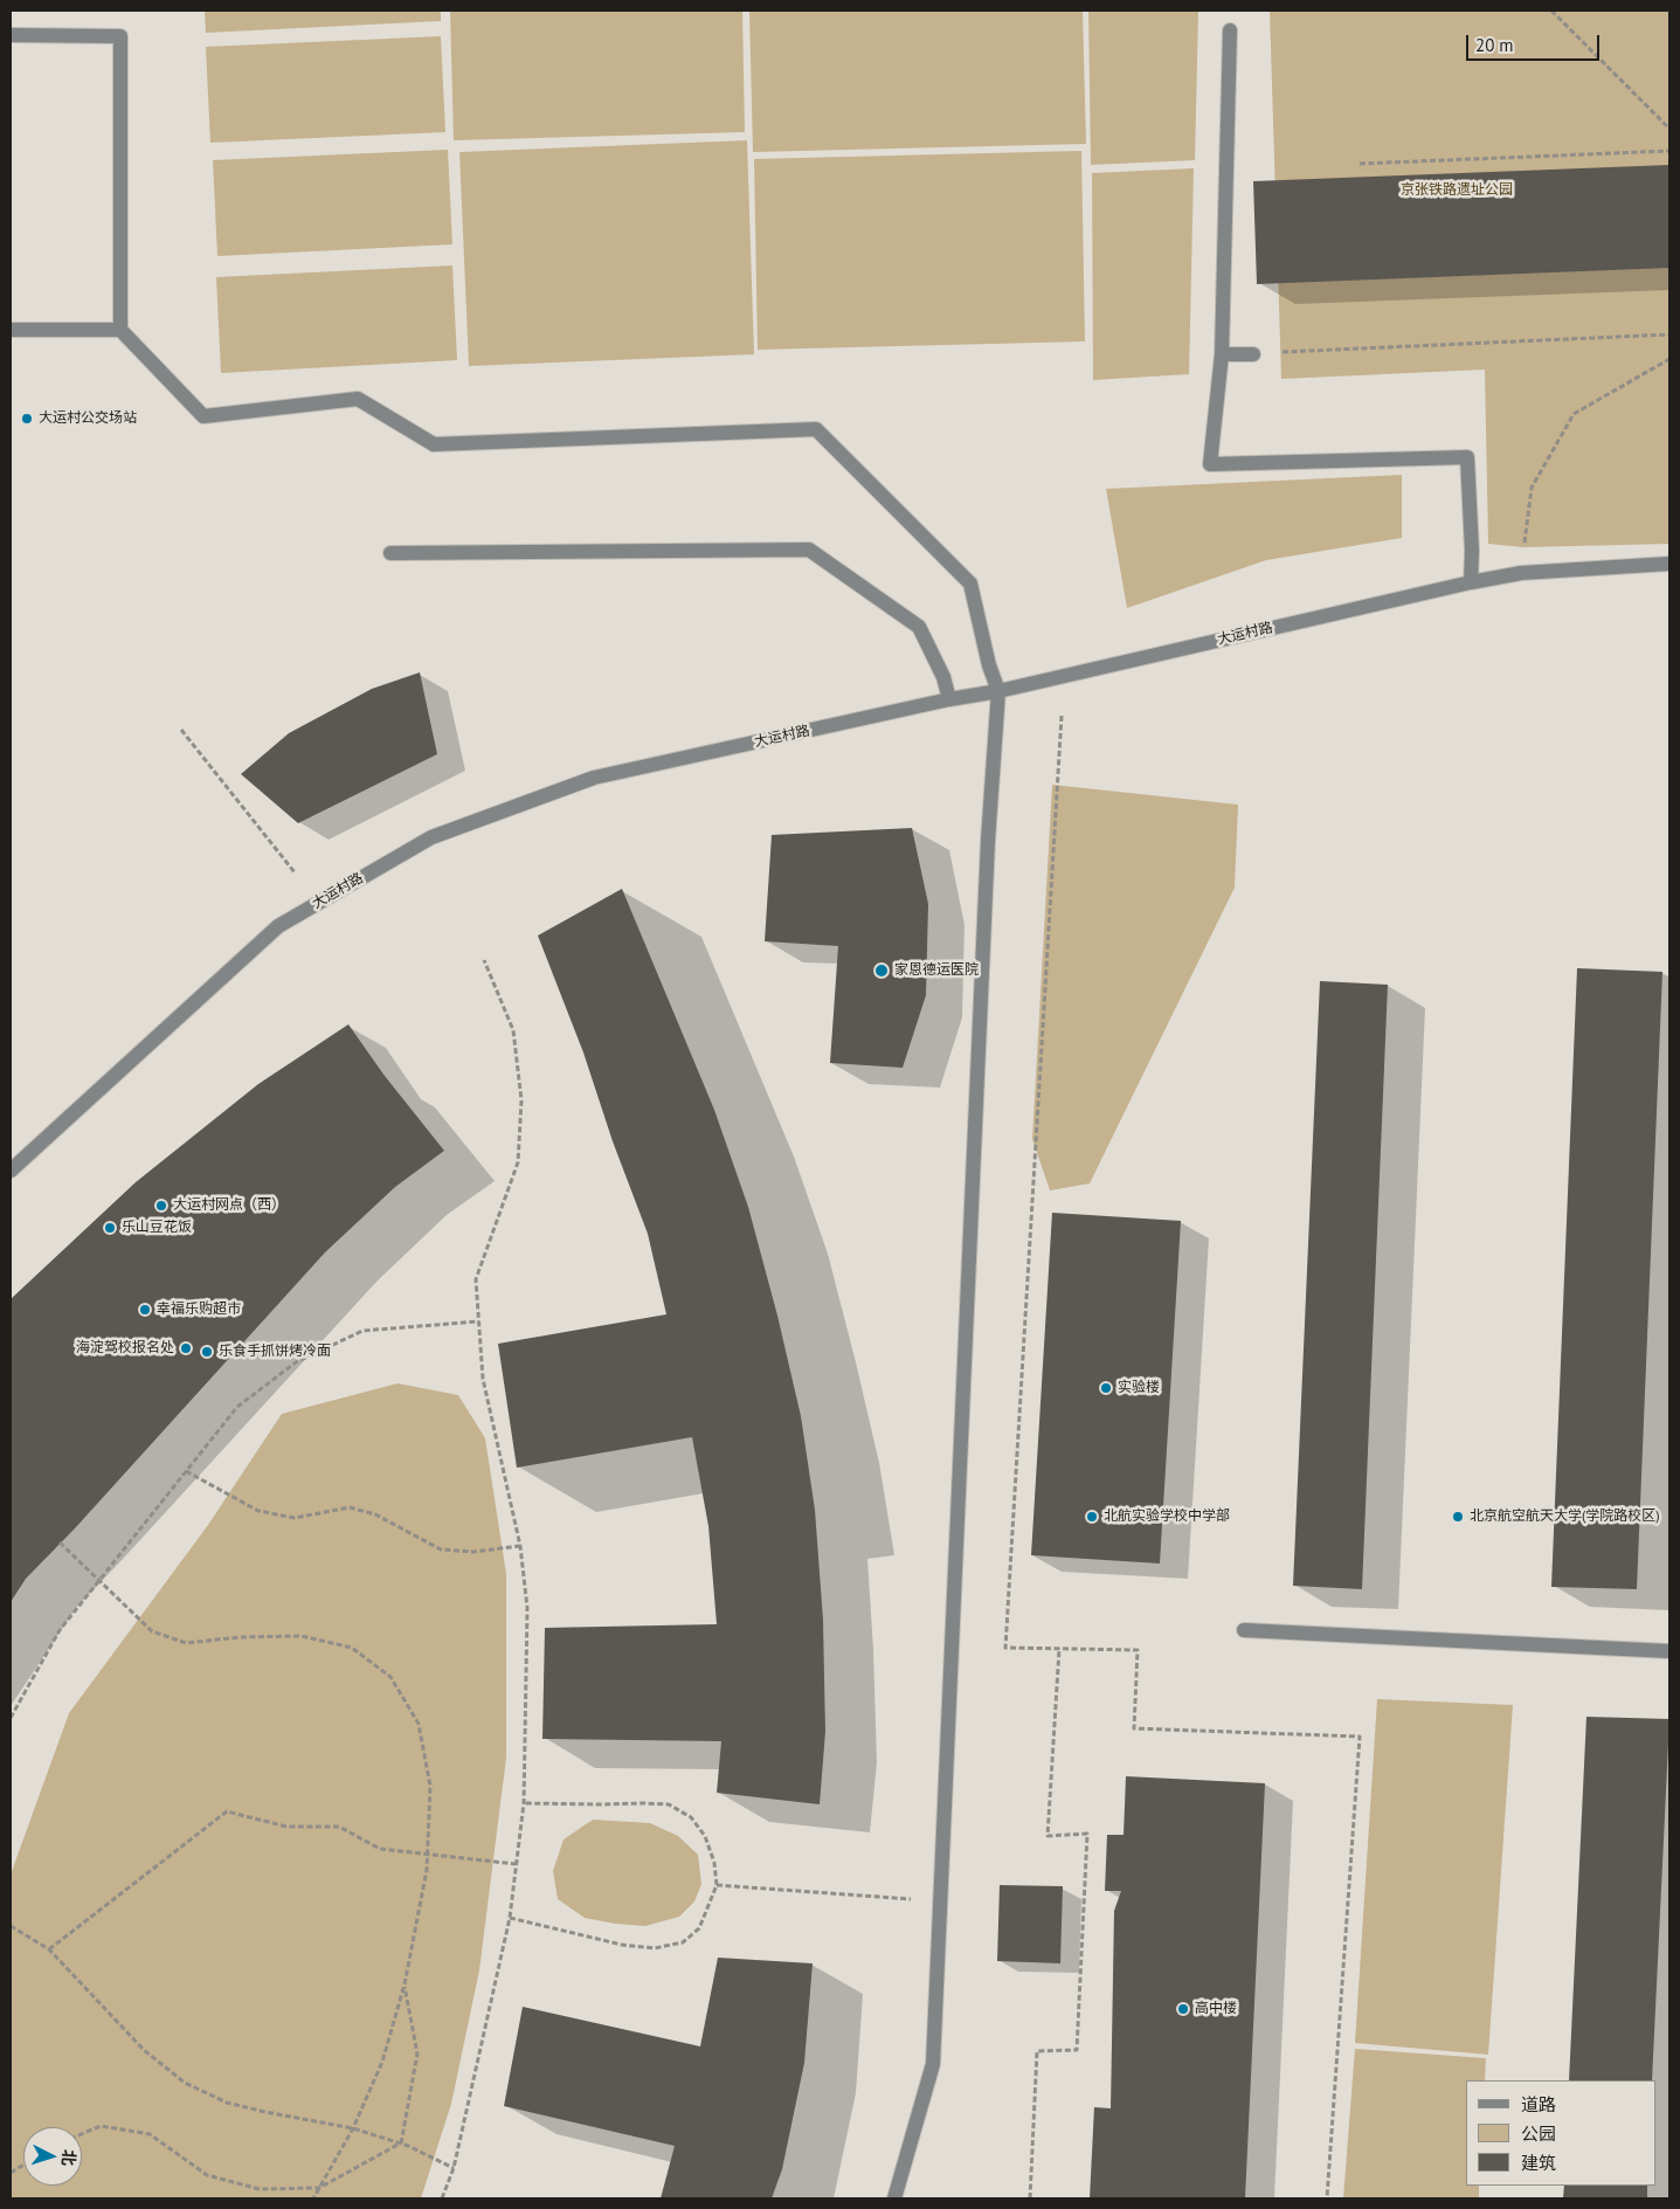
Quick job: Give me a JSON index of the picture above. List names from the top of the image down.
{
  "streets": {
    "street": ["大运村路"]
  },
  "parks": ["京张铁路遗址公园"],
  "places": [
    "大运村公交场站",
    "家恩德运医院",
    "大运村网点（西）",
    "乐山豆花饭",
    "幸福乐购超市",
    "海淀驾校报名处",
    "乐食手抓饼烤冷面",
    "实验楼",
    "北航实验学校中学部",
    "北京航空航天大学(学院路校区)",
    "高中楼"
  ],
  "legend": ["道路", "公园", "建筑"],
  "scale_bar": "20 m",
  "north": "right"
}
